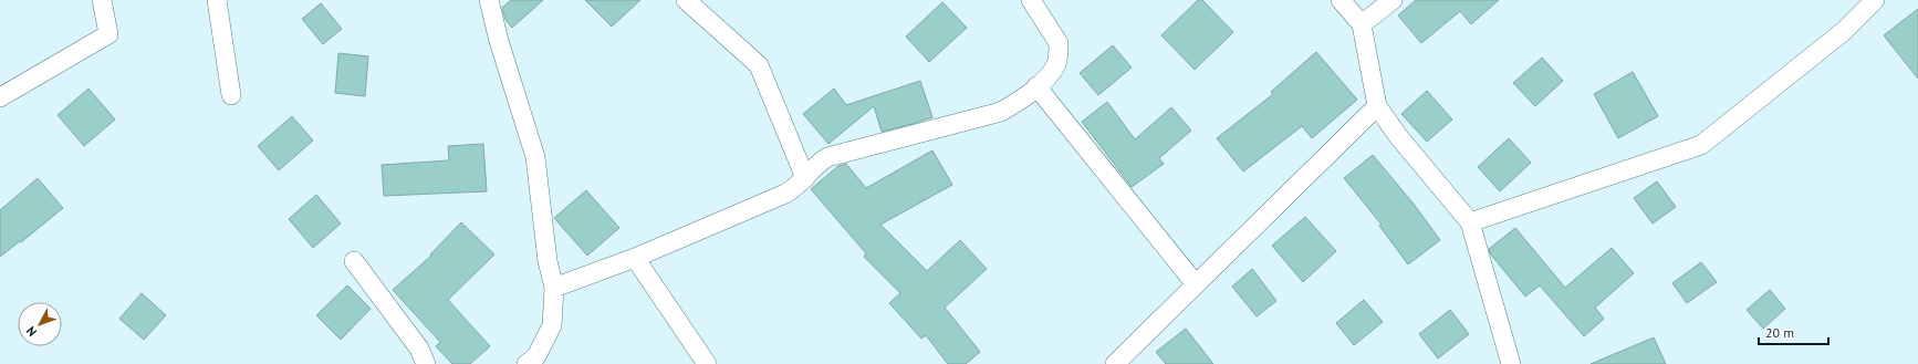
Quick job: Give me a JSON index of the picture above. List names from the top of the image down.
{
  "scale_bar": "20 m",
  "north": "bottom left"
}
